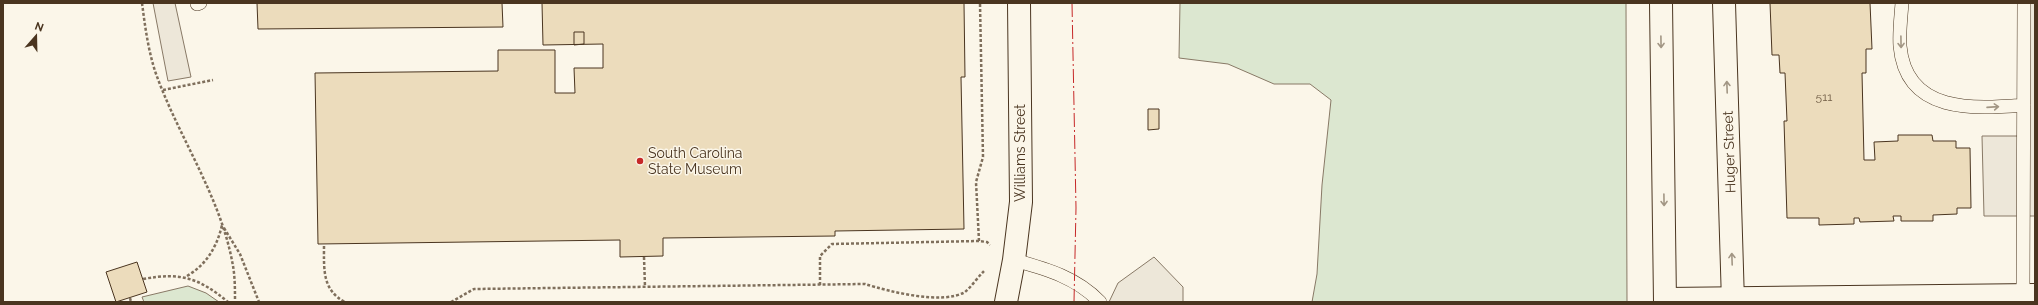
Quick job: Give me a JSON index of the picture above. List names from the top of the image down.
{
  "streets": {
    "street": ["Huger Street", "Williams Street"]
  },
  "places": ["South Carolina State Museum"],
  "house_numbers": ["511"],
  "north": "top"
}
